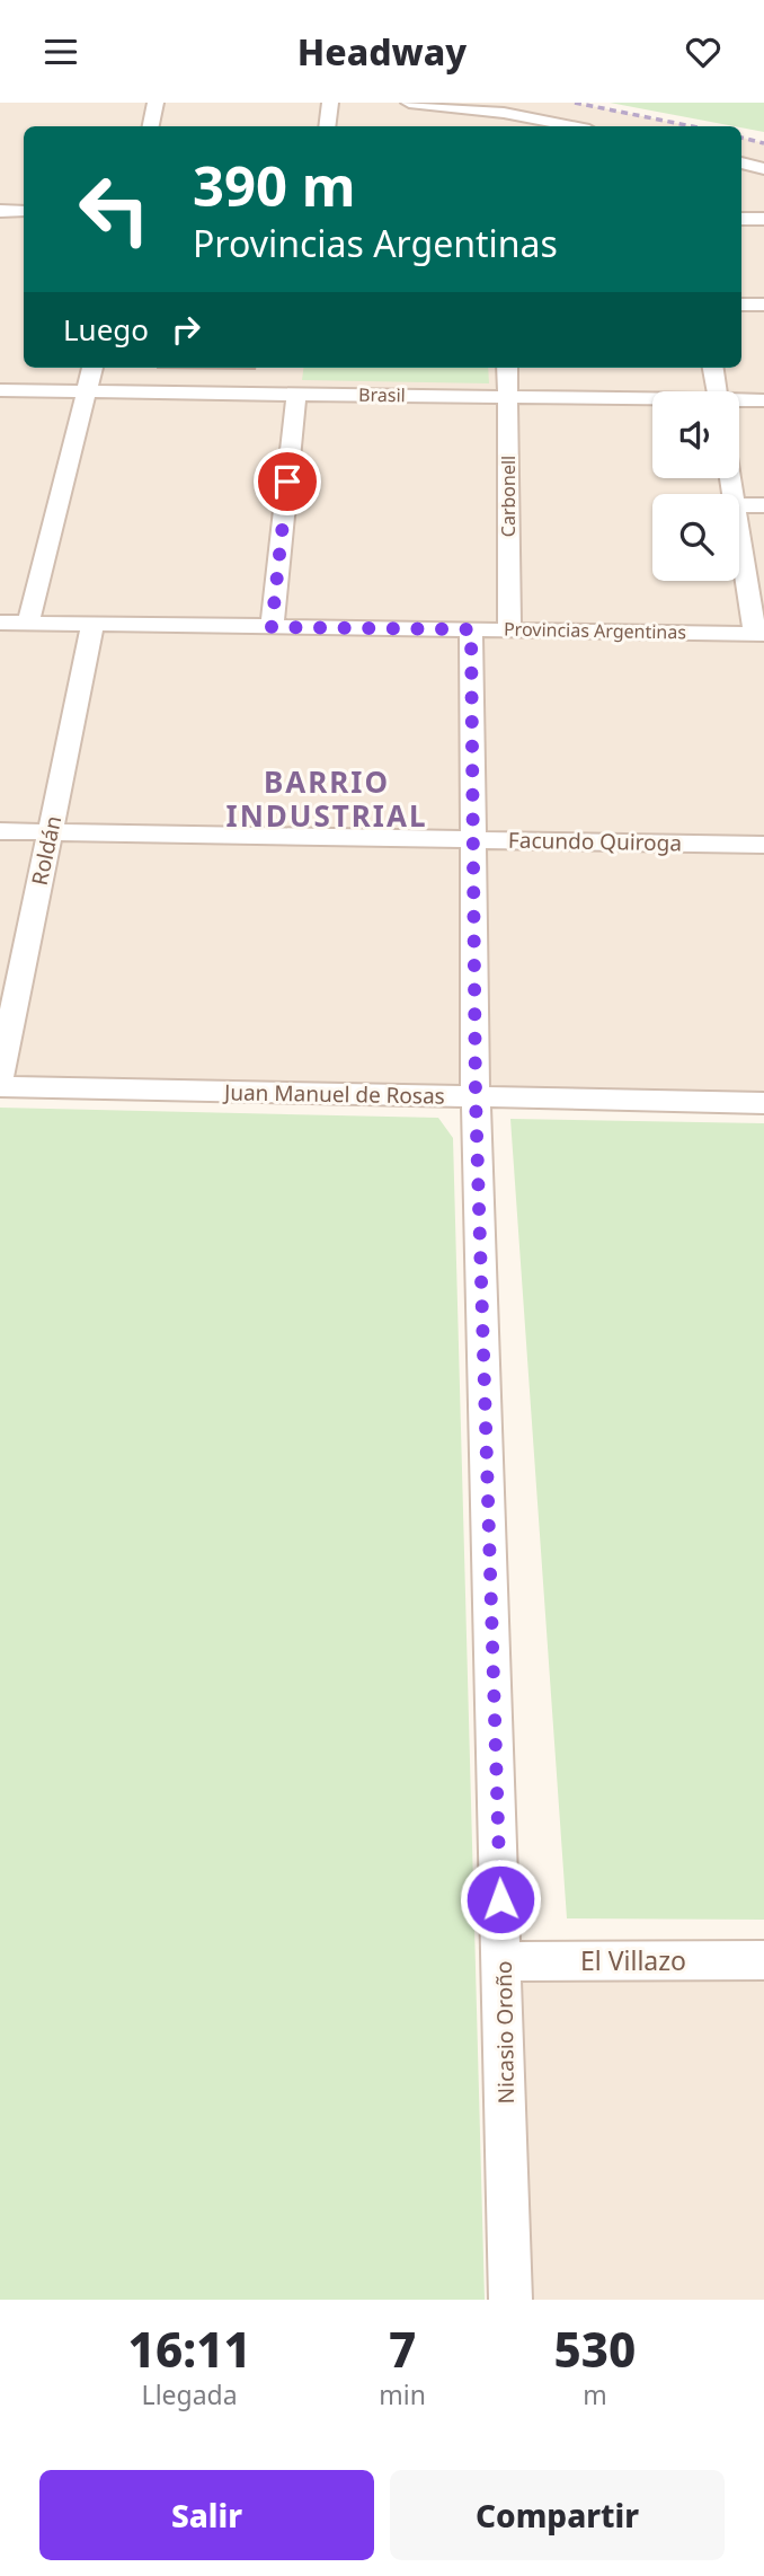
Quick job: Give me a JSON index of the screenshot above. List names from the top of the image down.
{
  "streets": {
    "street": [
      "Brasil",
      "Carbonell",
      "Provincias Argentinas",
      "Facundo Quiroga",
      "Roldán",
      "Juan Manuel de Rosas",
      "El Villazo",
      "Nicasio Oroño"
    ]
  },
  "crossings": [
    ["Brasil", "Carbonell"],
    ["Carbonell", "Provincias Argentinas"],
    ["Provincias Argentinas", "Roldán"],
    ["Provincias Argentinas", "Nicasio Oroño"],
    ["Facundo Quiroga", "Roldán"],
    ["Facundo Quiroga", "Nicasio Oroño"],
    ["Juan Manuel de Rosas", "Nicasio Oroño"],
    ["El Villazo", "Nicasio Oroño"]
  ],
  "districts": ["BARRIO INDUSTRIAL"],
  "page": {
    "header": "Headway",
    "turn": ["390 m", "Provincias Argentinas"],
    "then": "Luego",
    "eta": [
      "16:11",
      "Llegada",
      "7",
      "min",
      "530",
      "m"
    ],
    "buttons": ["Salir", "Compartir"]
  }
}
